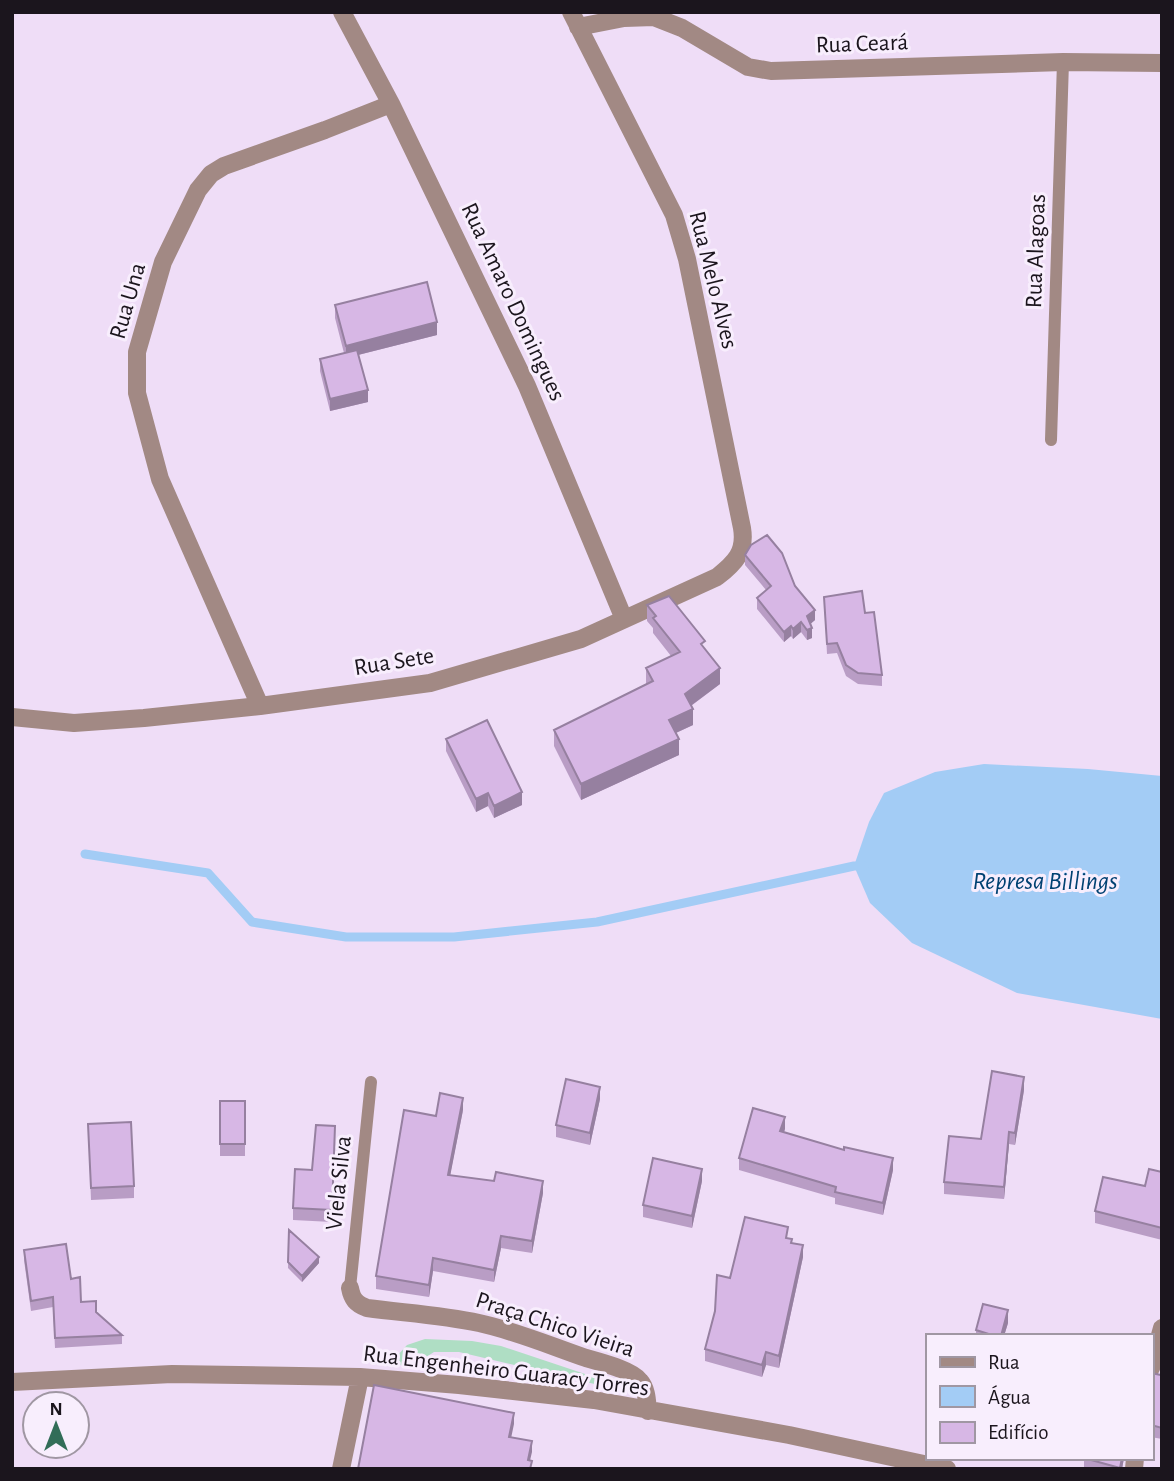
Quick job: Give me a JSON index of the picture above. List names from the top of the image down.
{
  "streets": {
    "street": [
      "Rua Ceará",
      "Rua Melo Alves",
      "Rua Una",
      "Rua Amaro Domingues",
      "Rua Sete",
      "Praça Chico Vieira",
      "Rua Engenheiro Guaracy Torres"
    ],
    "lane": ["Rua Alagoas", "Viela Silva"]
  },
  "crossings": [
    ["Rua Ceará", "Rua Alagoas"],
    ["Rua Ceará", "Rua Melo Alves"],
    ["Rua Melo Alves", "Rua Sete"],
    ["Rua Una", "Rua Amaro Domingues"],
    ["Rua Una", "Rua Sete"],
    ["Rua Amaro Domingues", "Rua Sete"],
    ["Viela Silva", "Praça Chico Vieira"],
    ["Praça Chico Vieira", "Rua Engenheiro Guaracy Torres"]
  ],
  "water": ["Represa Billings"],
  "legend": ["Rua", "Água", "Edifício"],
  "north": "top"
}
